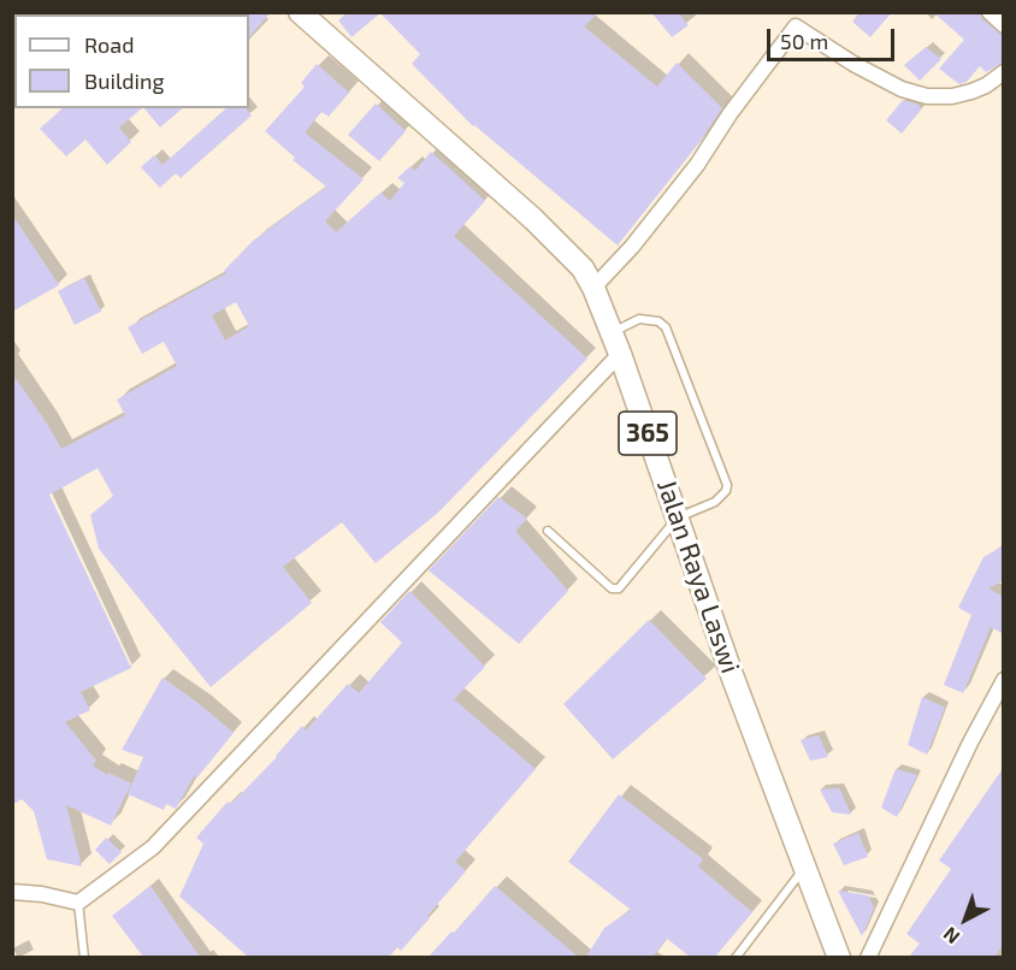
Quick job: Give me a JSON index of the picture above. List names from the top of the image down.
{
  "streets": {
    "main road": ["365", "Jalan Raya Laswi"]
  },
  "legend": ["Road", "Building"],
  "scale_bar": "50 m",
  "north": "bottom left"
}
